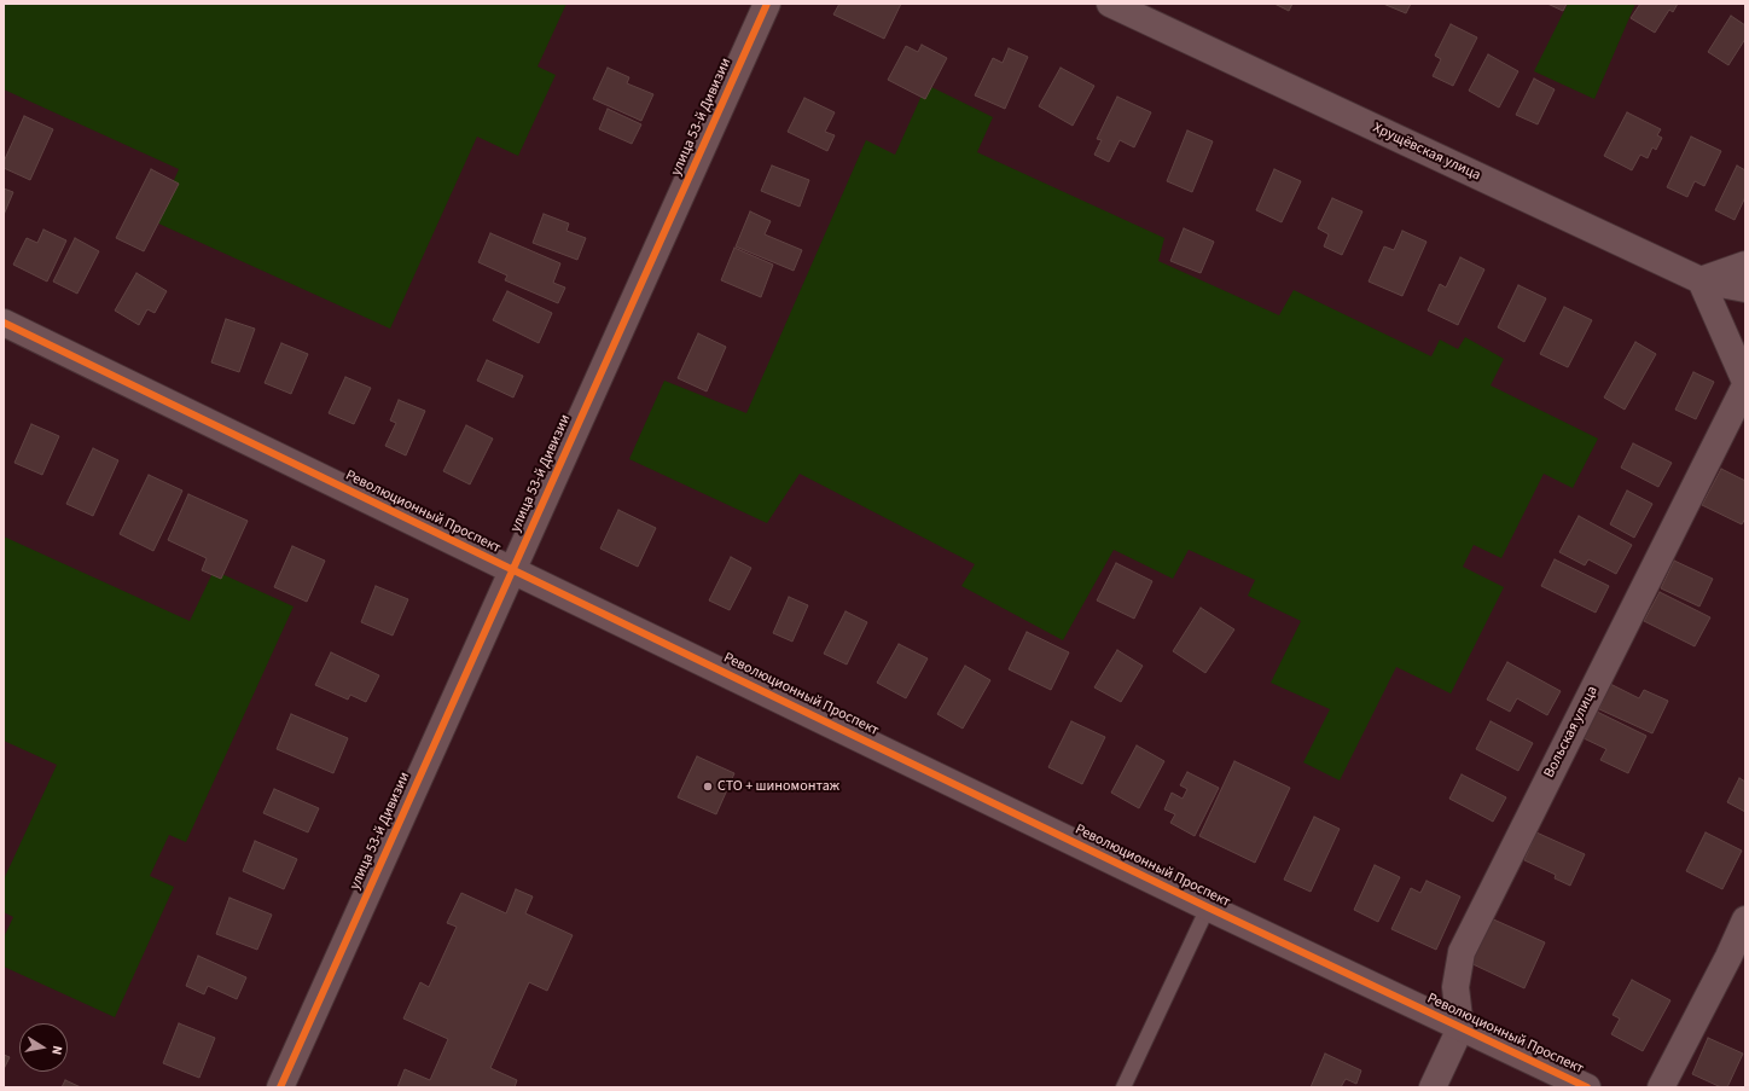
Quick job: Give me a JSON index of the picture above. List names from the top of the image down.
{
  "streets": {
    "street": [
      "улица 53-й Дивизии",
      "Хрущёвская улица",
      "Революционный Проспект",
      "Вольская улица"
    ]
  },
  "crossings": [
    ["улица 53-й Дивизии", "Революционный Проспект"],
    ["Революционный Проспект", "Вольская улица"]
  ],
  "places": ["СТО + шиномонтаж"],
  "north": "right"
}
